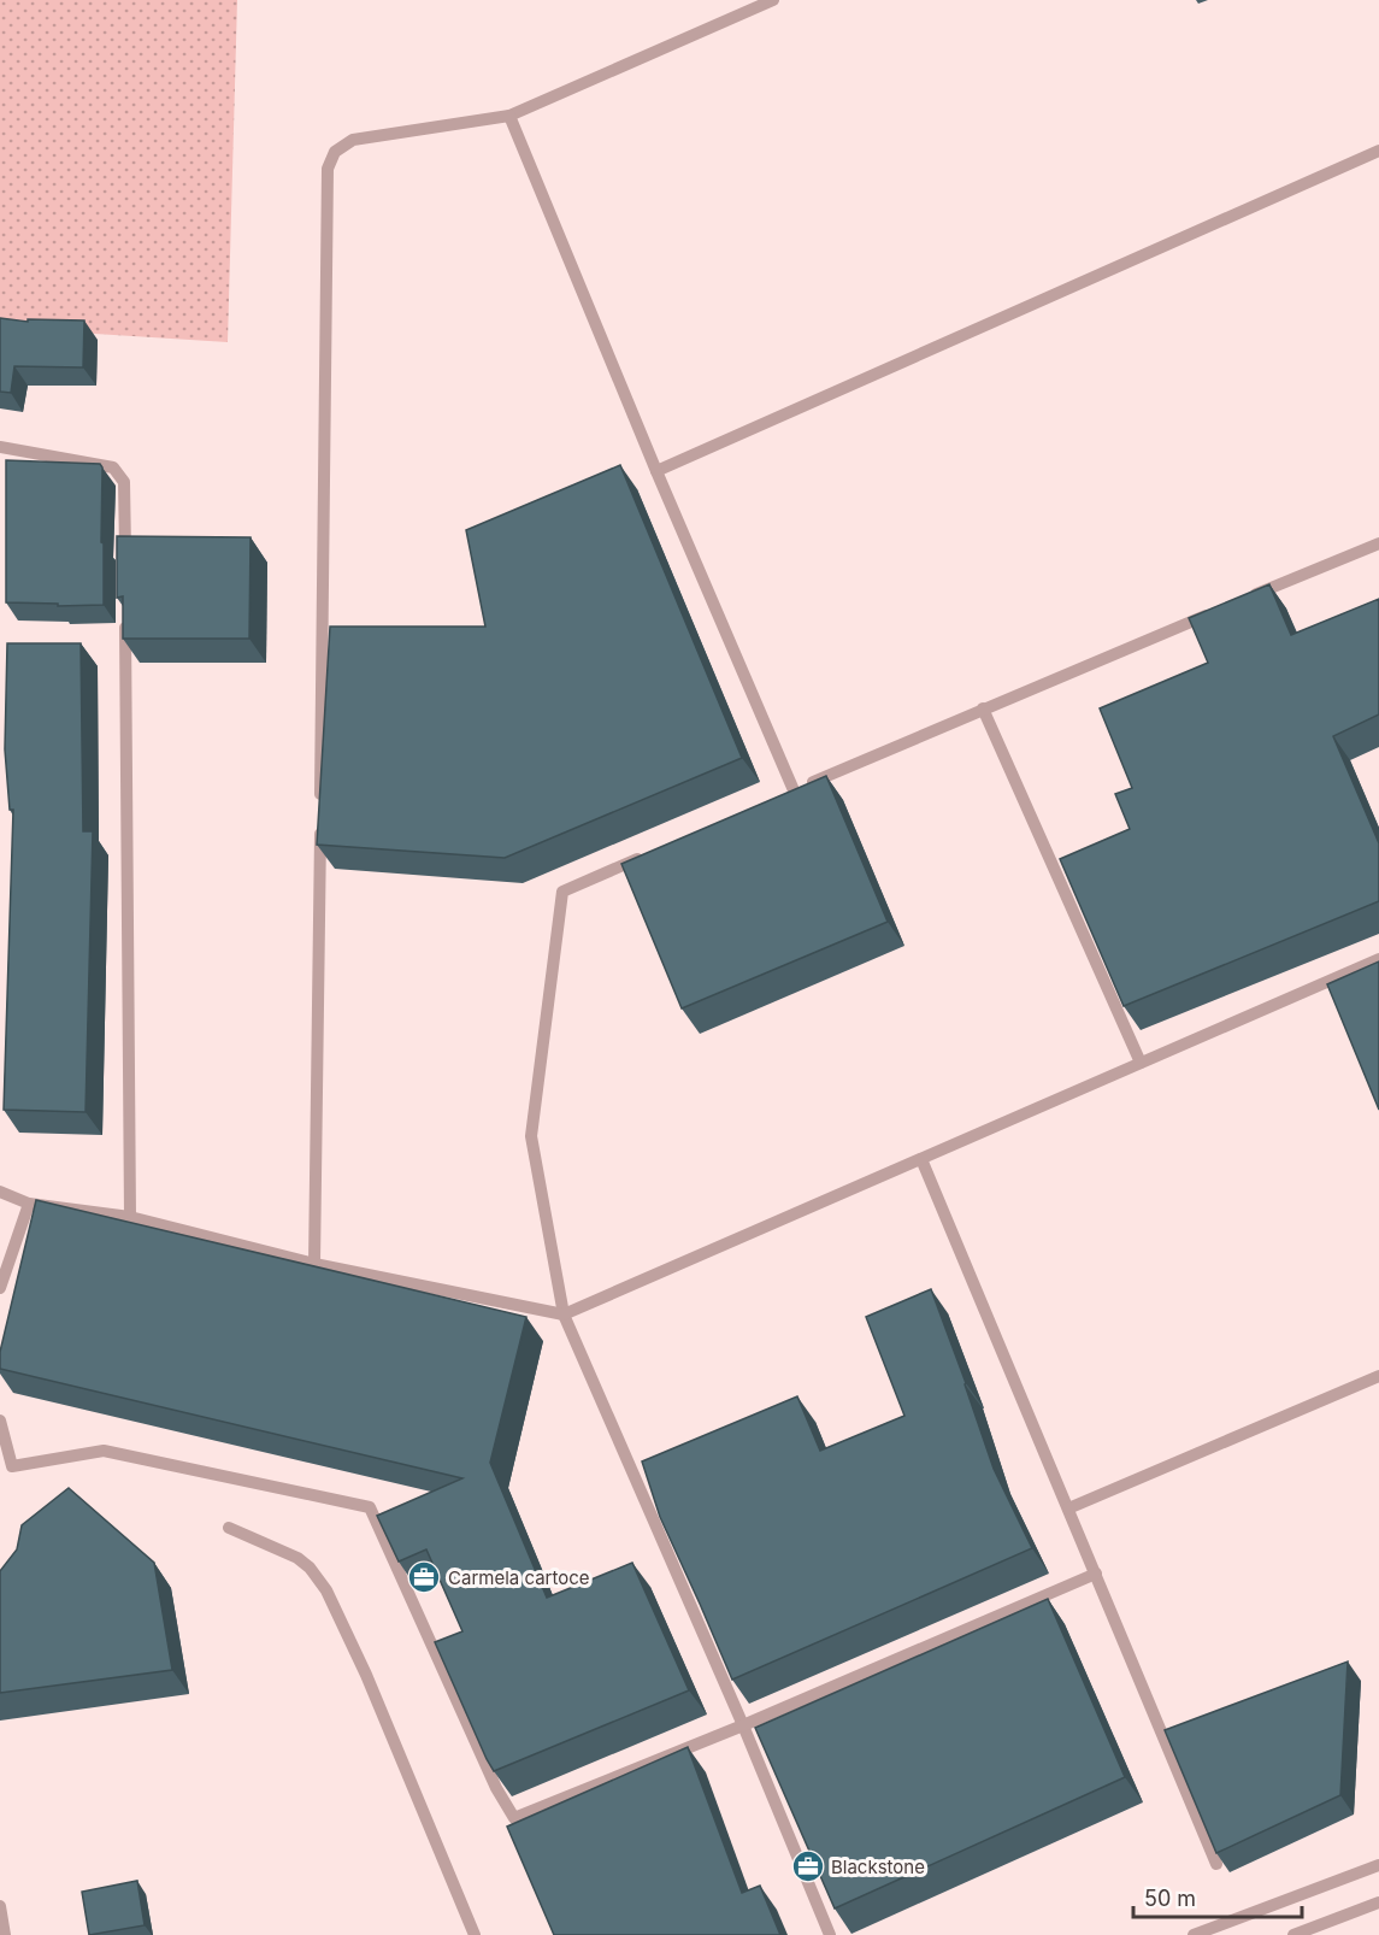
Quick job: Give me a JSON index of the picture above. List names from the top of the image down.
{
  "places": {
    "office": ["Carmela cartoce", "Blackstone"]
  },
  "scale_bar": "50 m"
}
